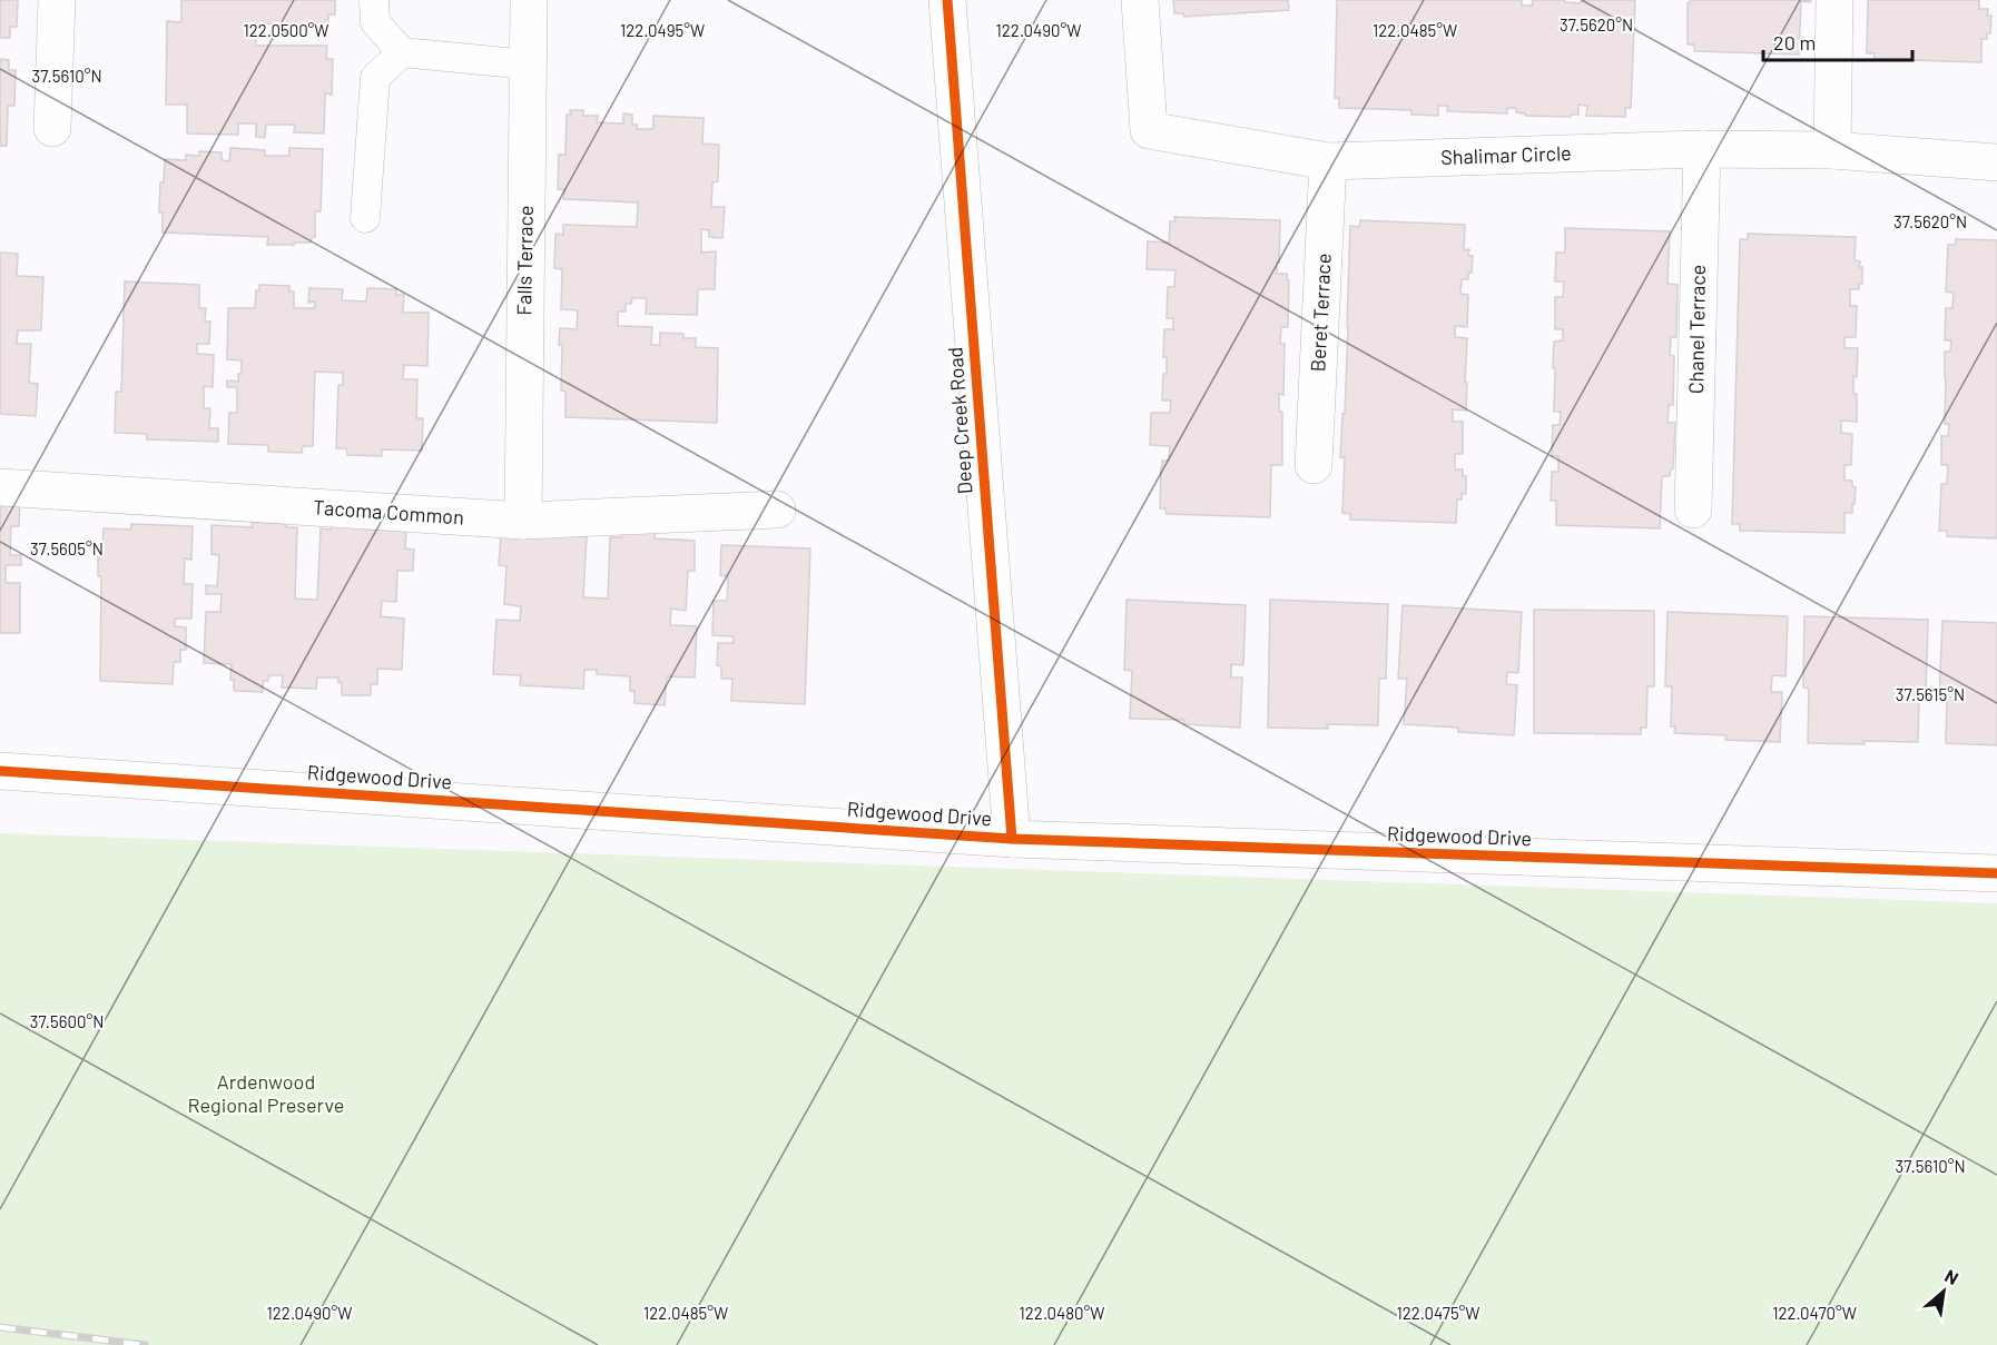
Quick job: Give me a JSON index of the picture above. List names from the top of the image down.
{
  "streets": {
    "street": [
      "Shalimar Circle",
      "Falls Terrace",
      "Beret Terrace",
      "Chanel Terrace",
      "Deep Creek Road",
      "Tacoma Common",
      "Ridgewood Drive"
    ]
  },
  "crossings": [
    ["Shalimar Circle", "Beret Terrace"],
    ["Shalimar Circle", "Chanel Terrace"],
    ["Falls Terrace", "Tacoma Common"],
    ["Deep Creek Road", "Ridgewood Drive"]
  ],
  "parks": ["Ardenwood Regional Preserve"],
  "scale_bar": "20 m",
  "north": "top right",
  "coordinates": [
    "37.5620°N",
    "122.0500°W",
    "122.0495°W",
    "122.0490°W",
    "122.0485°W",
    "37.5610°N",
    "37.5605°N",
    "37.5615°N",
    "37.5600°N",
    "122.0480°W",
    "122.0475°W",
    "122.0470°W"
  ]
}
